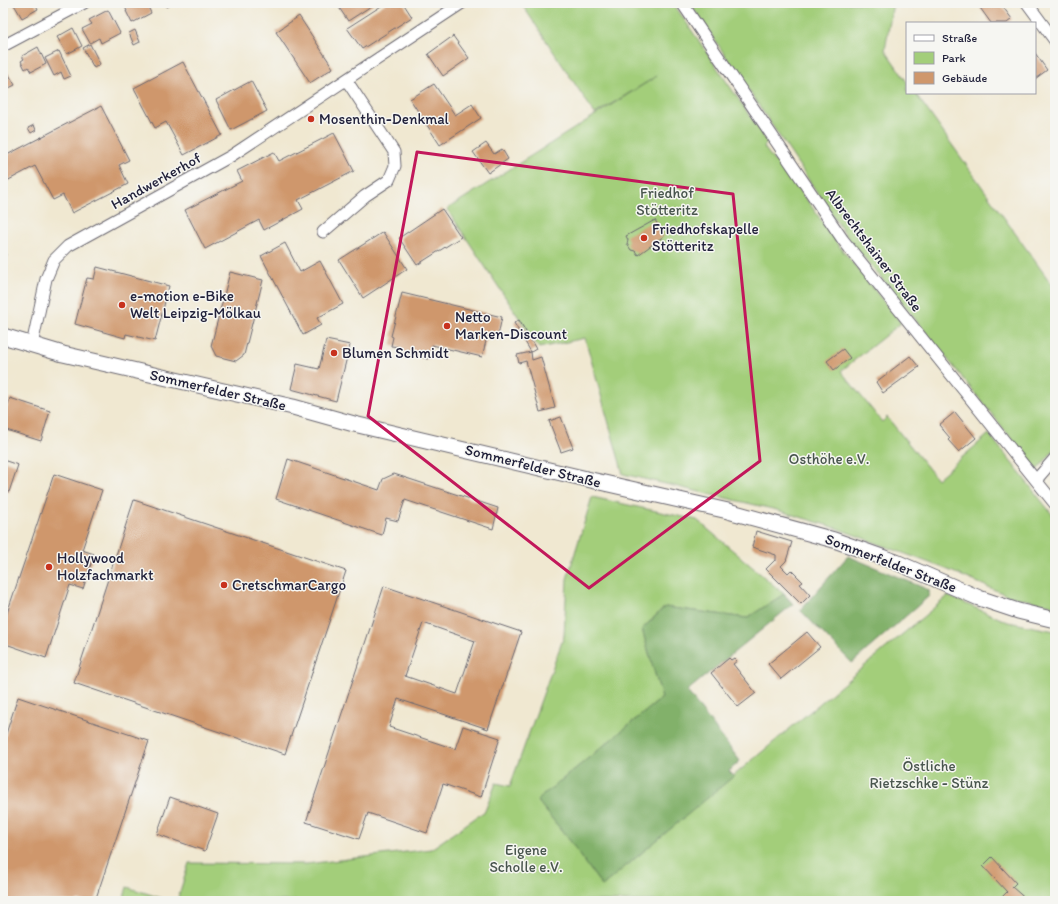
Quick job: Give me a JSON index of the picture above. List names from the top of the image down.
{
  "streets": {
    "main road": ["Sommerfelder Straße"],
    "street": ["Handwerkerhof", "Albrechtshainer Straße"]
  },
  "crossings": [
    ["Handwerkerhof", "Sommerfelder Straße"]
  ],
  "parks": [
    "Friedhof Stötteritz",
    "Osthöhe e.V.",
    "Östliche Rietzschke - Stünz",
    "Eigene Scholle e.V."
  ],
  "places": [
    "Mosenthin-Denkmal",
    "Friedhofskapelle Stötteritz",
    "e-motion e-Bike Welt Leipzig-Mölkau",
    "Netto Marken-Discount",
    "Blumen Schmidt",
    "Hollywood Holzfachmarkt",
    "CretschmarCargo"
  ],
  "legend": ["Straße", "Park", "Gebäude"]
}
